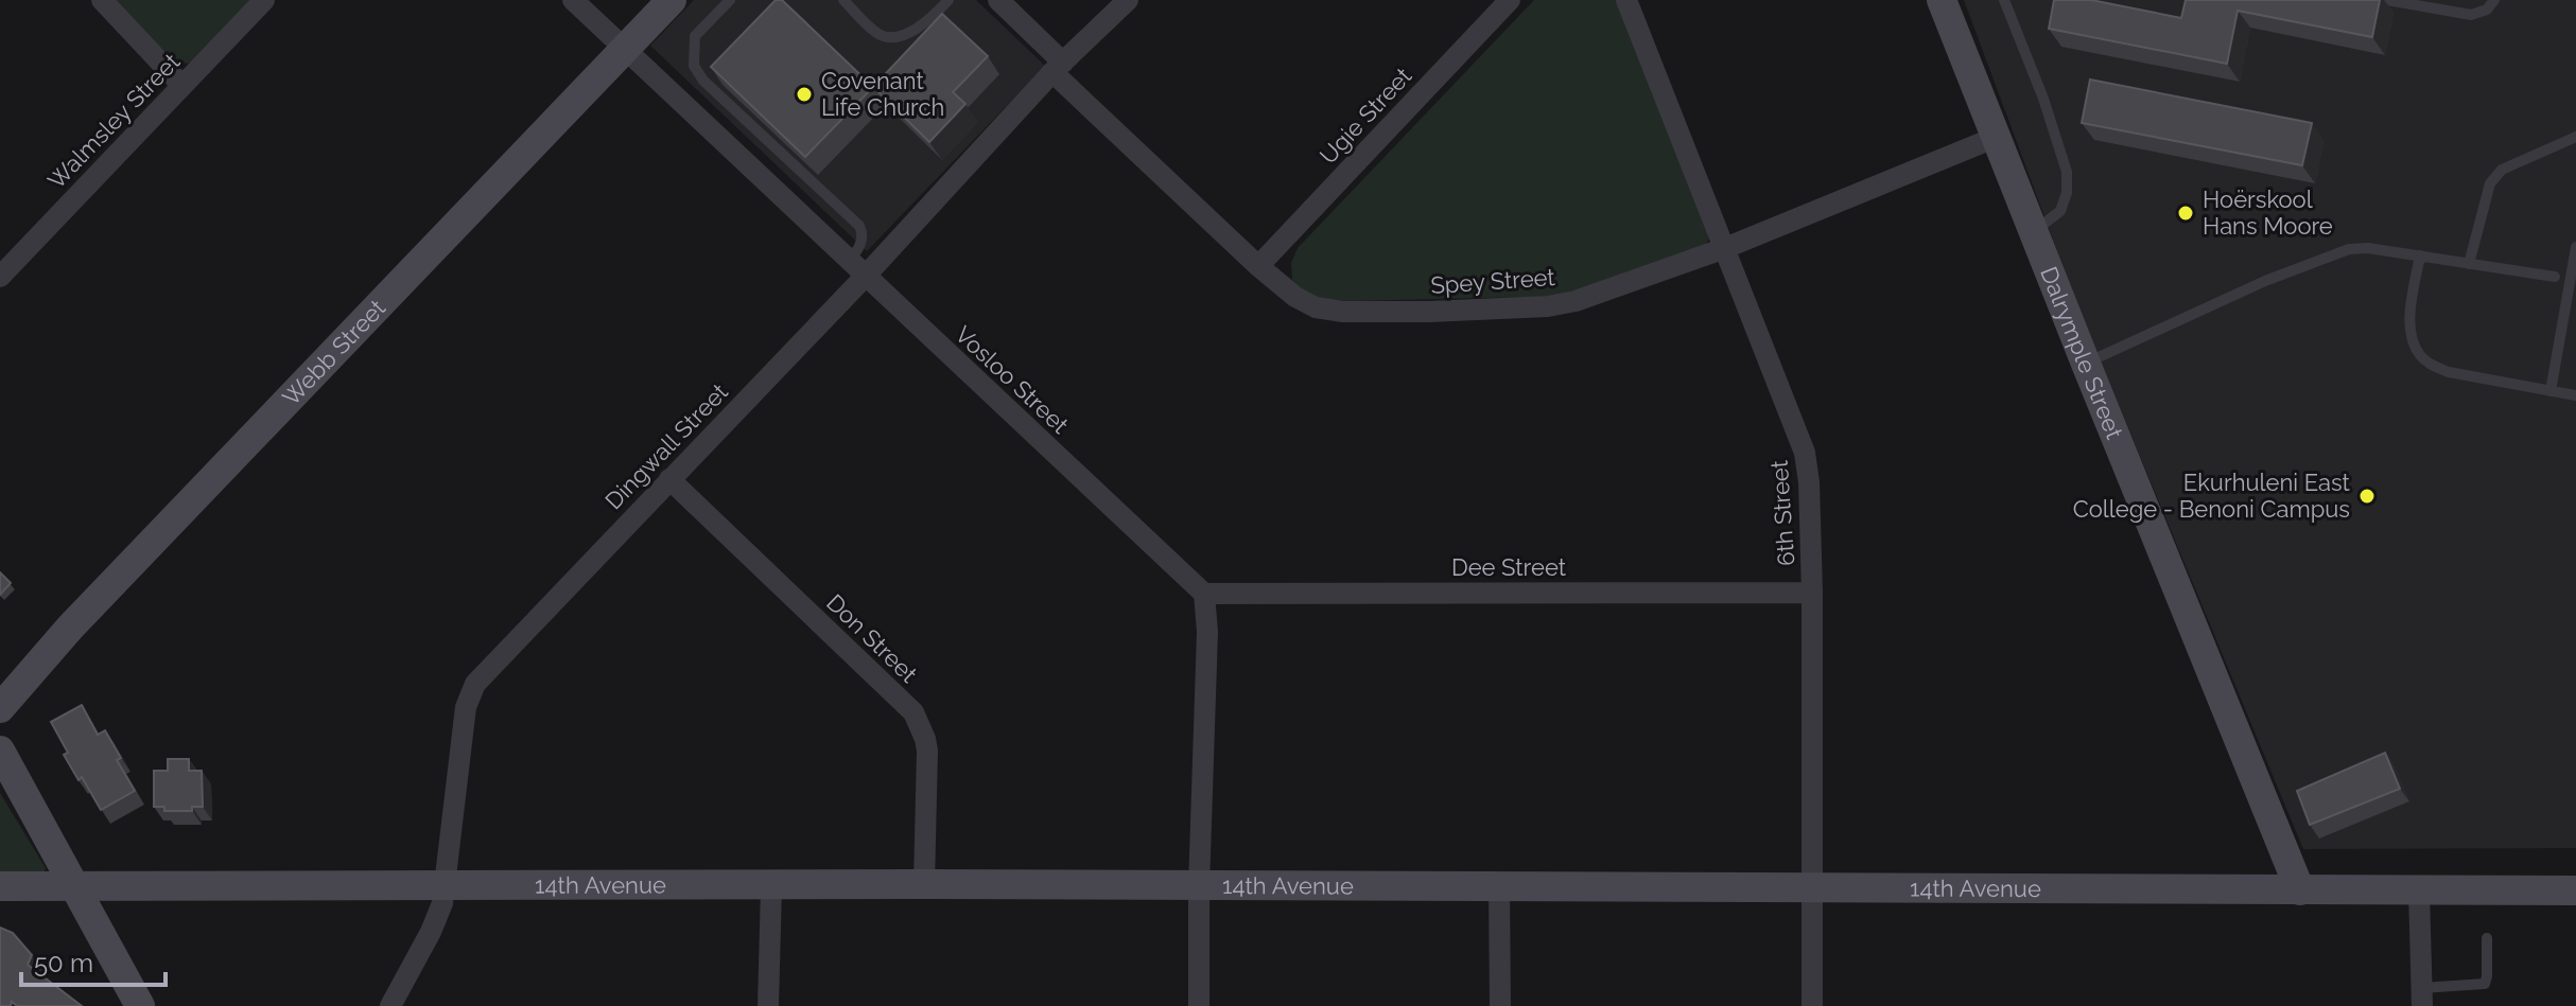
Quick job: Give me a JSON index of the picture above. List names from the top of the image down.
{
  "streets": {
    "street": [
      "Ugie Street",
      "Walmsley Street",
      "Spey Street",
      "Webb Street",
      "Dalrymple Street",
      "Vosloo Street",
      "Dingwall Street",
      "6th Street",
      "Dee Street",
      "Don Street",
      "14th Avenue"
    ]
  },
  "crossings": [
    ["Ugie Street", "Spey Street"],
    ["Spey Street", "Dalrymple Street"],
    ["Spey Street", "Dingwall Street"],
    ["Spey Street", "6th Street"],
    ["Webb Street", "Vosloo Street"],
    ["Dalrymple Street", "14th Avenue"],
    ["Vosloo Street", "Dingwall Street"],
    ["Vosloo Street", "Dee Street"],
    ["Dingwall Street", "Don Street"],
    ["Dingwall Street", "14th Avenue"],
    ["6th Street", "Dee Street"],
    ["6th Street", "14th Avenue"],
    ["Don Street", "14th Avenue"]
  ],
  "places": ["Covenant Life Church", "Hoërskool Hans Moore", "Ekurhuleni East College - Benoni Campus"],
  "scale_bar": "50 m"
}
